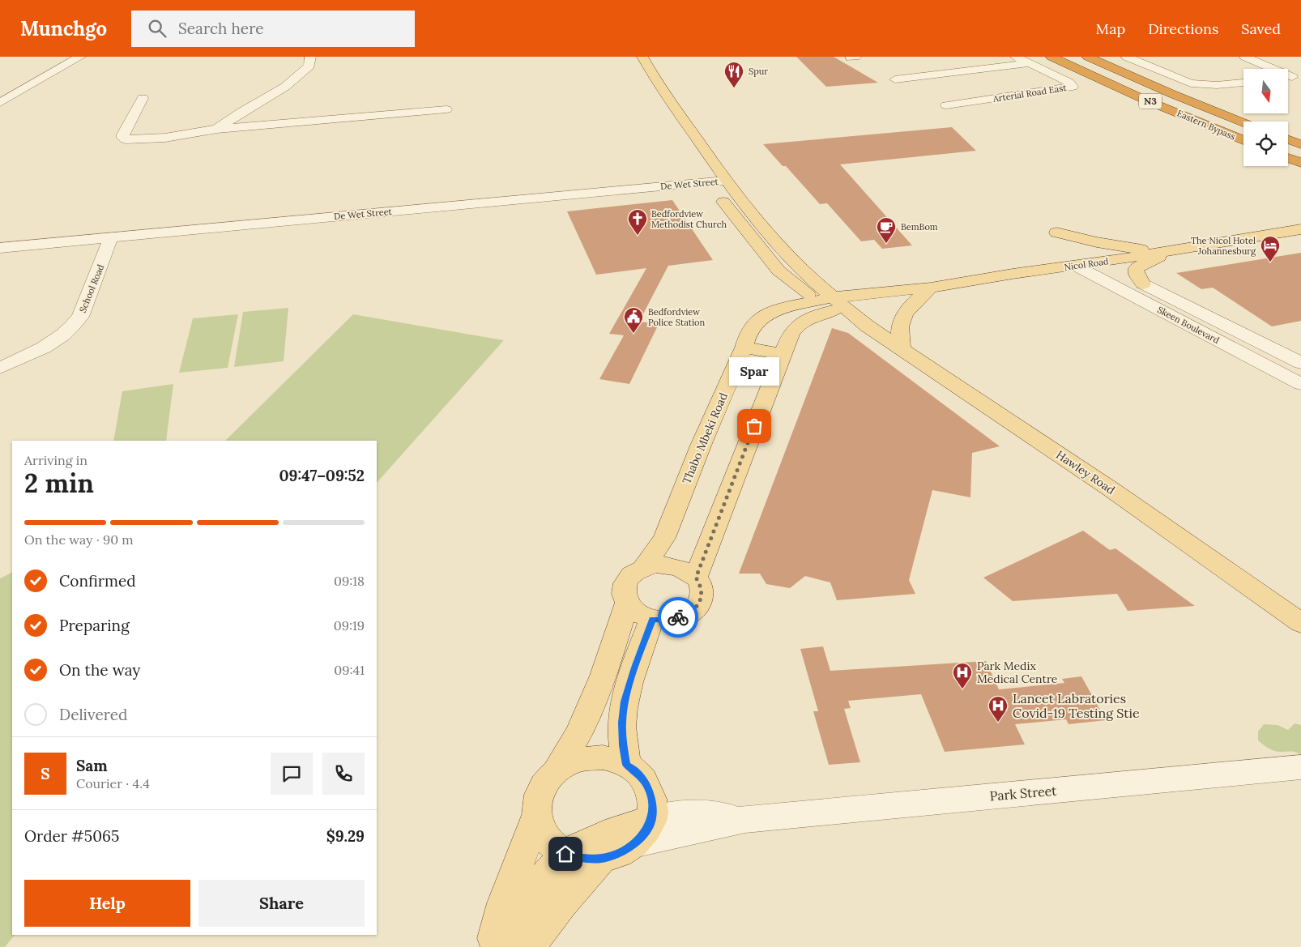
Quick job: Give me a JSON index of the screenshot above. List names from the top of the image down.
{
  "streets": {
    "highway": ["N3", "Eastern Bypass"],
    "main road": ["Nicol Road", "Thabo Mbeki Road", "Hawley Road"],
    "street": [
      "Arterial Road East",
      "De Wet Street",
      "School Road",
      "Skeen Boulevard",
      "Park Street"
    ]
  },
  "crossings": [
    ["De Wet Street", "School Road"],
    ["Nicol Road", "Skeen Boulevard"],
    ["Nicol Road", "Thabo Mbeki Road"],
    ["Nicol Road", "Hawley Road"],
    ["Thabo Mbeki Road", "Hawley Road"]
  ],
  "places": {
    "restaurant": ["Spur"],
    "church": ["Bedfordview Methodist Church"],
    "cafe": ["BemBom"],
    "hotel": ["The Nicol Hotel Johannesburg"],
    "public building": ["Bedfordview Police Station"],
    "other": ["Spar"],
    "hospital": ["Park Medix Medical Centre", "Lancet Labratories Covid-19 Testing Stie"]
  },
  "north": "bottom",
  "page": {
    "header": "Munchgo",
    "search": "Search here",
    "nav": ["Map", "Directions", "Saved"],
    "bubble": "Spar",
    "heading": ["2 min", "Arriving in", "09:47–09:52"],
    "panel": [
      "Sam",
      "Courier · 4.4",
      "Order #5065",
      "$9.29"
    ],
    "bar": "On the way · 90 m",
    "list": [
      ["Confirmed", "09:18"],
      ["Preparing", "09:19"],
      ["On the way", "09:41"],
      "Delivered"
    ],
    "round": "S",
    "buttons": ["Help", "Share"]
  }
}
